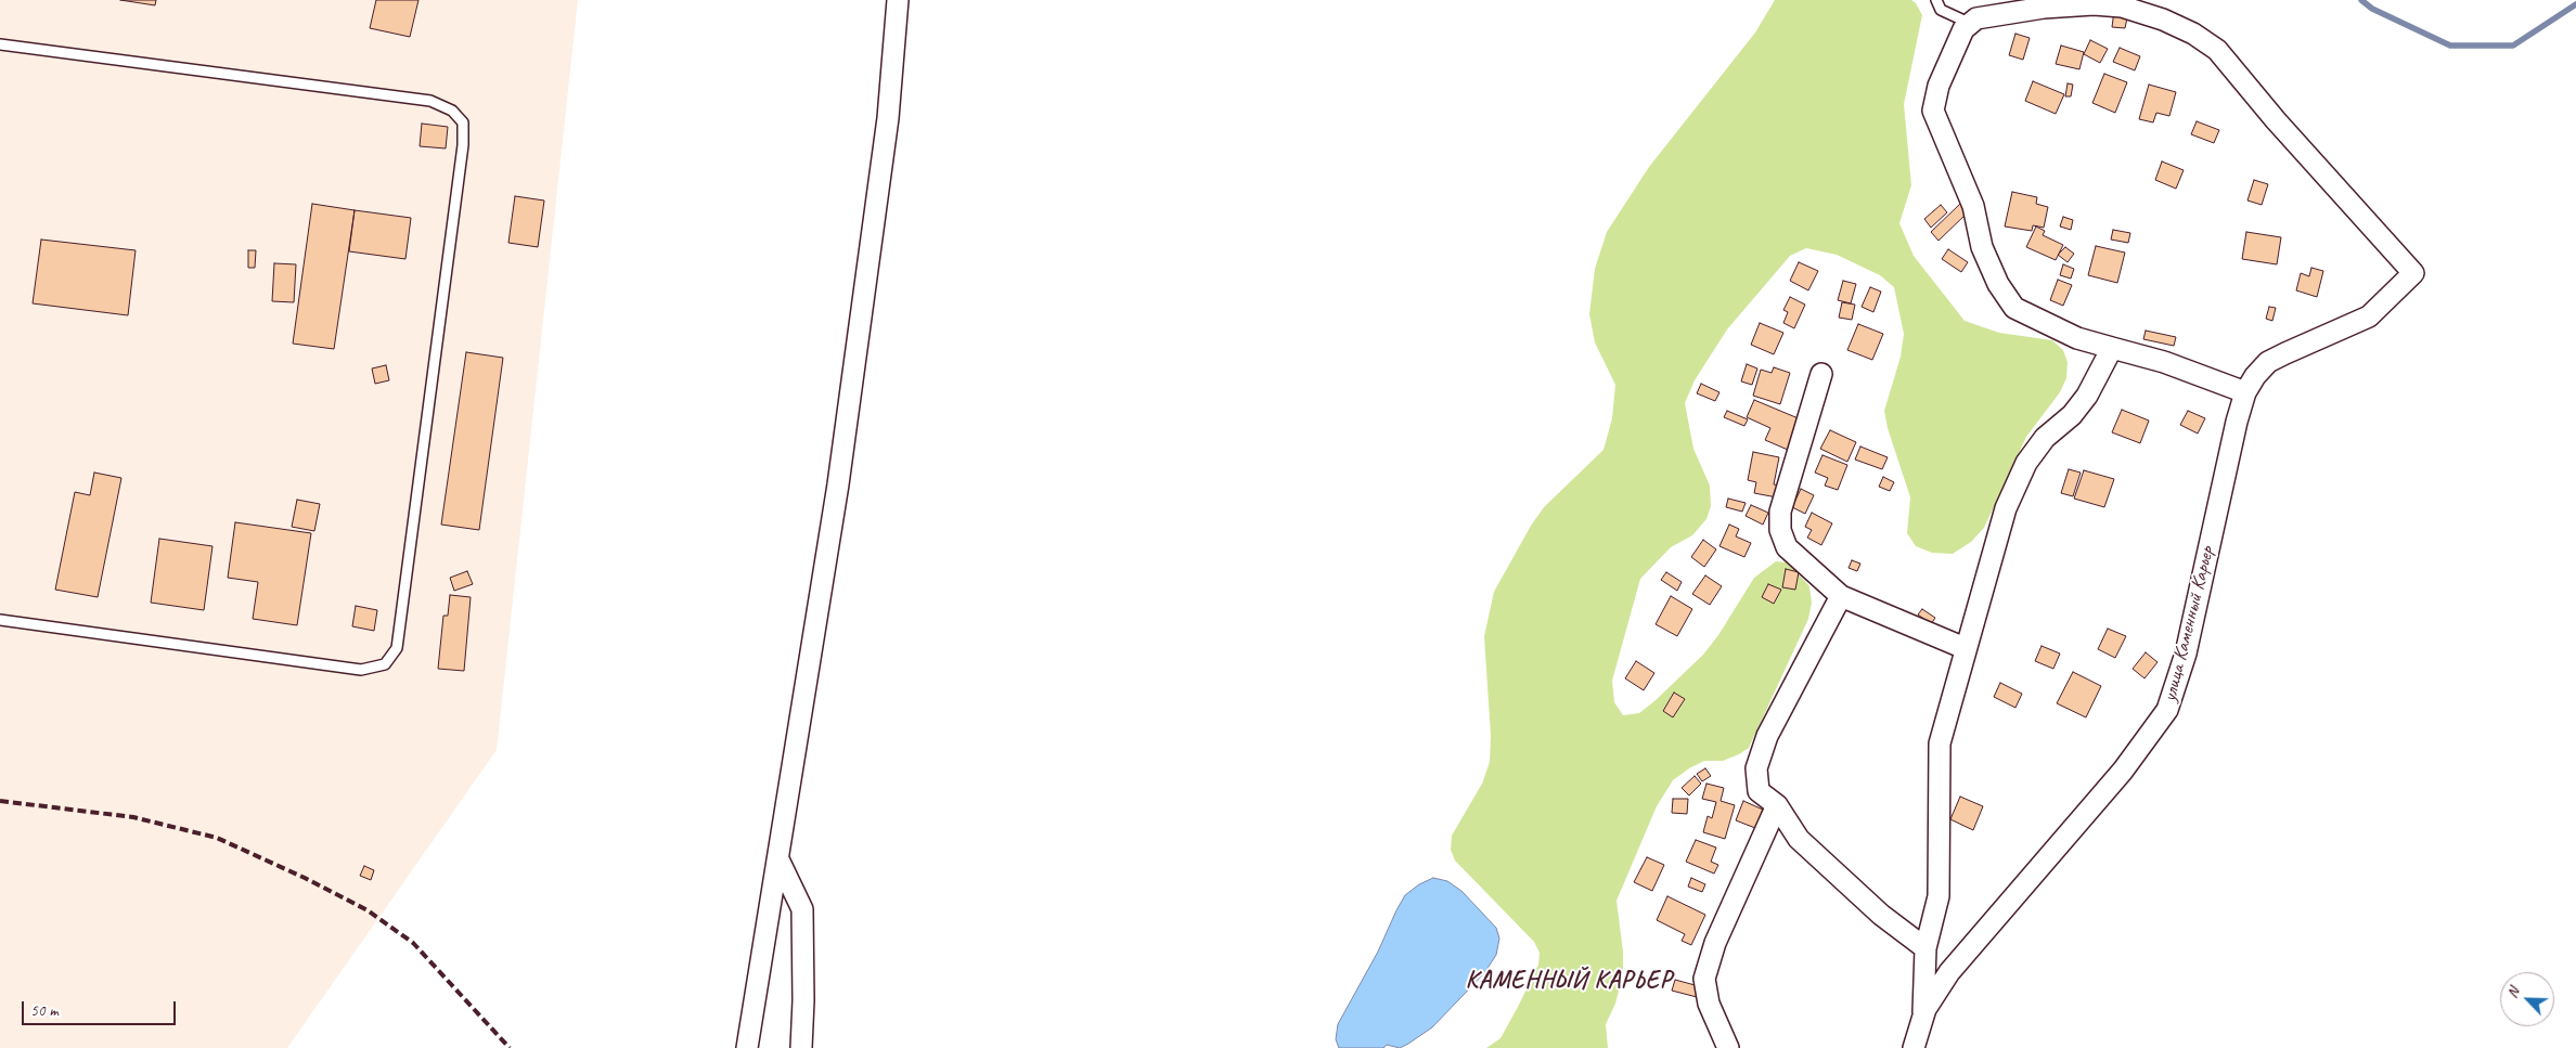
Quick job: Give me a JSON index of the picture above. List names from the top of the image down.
{
  "streets": {
    "street": ["улица Каменный Карьер"]
  },
  "districts": ["КАМЕННЫЙ КАРЬЕР"],
  "scale_bar": "50 m",
  "north": "top left"
}
